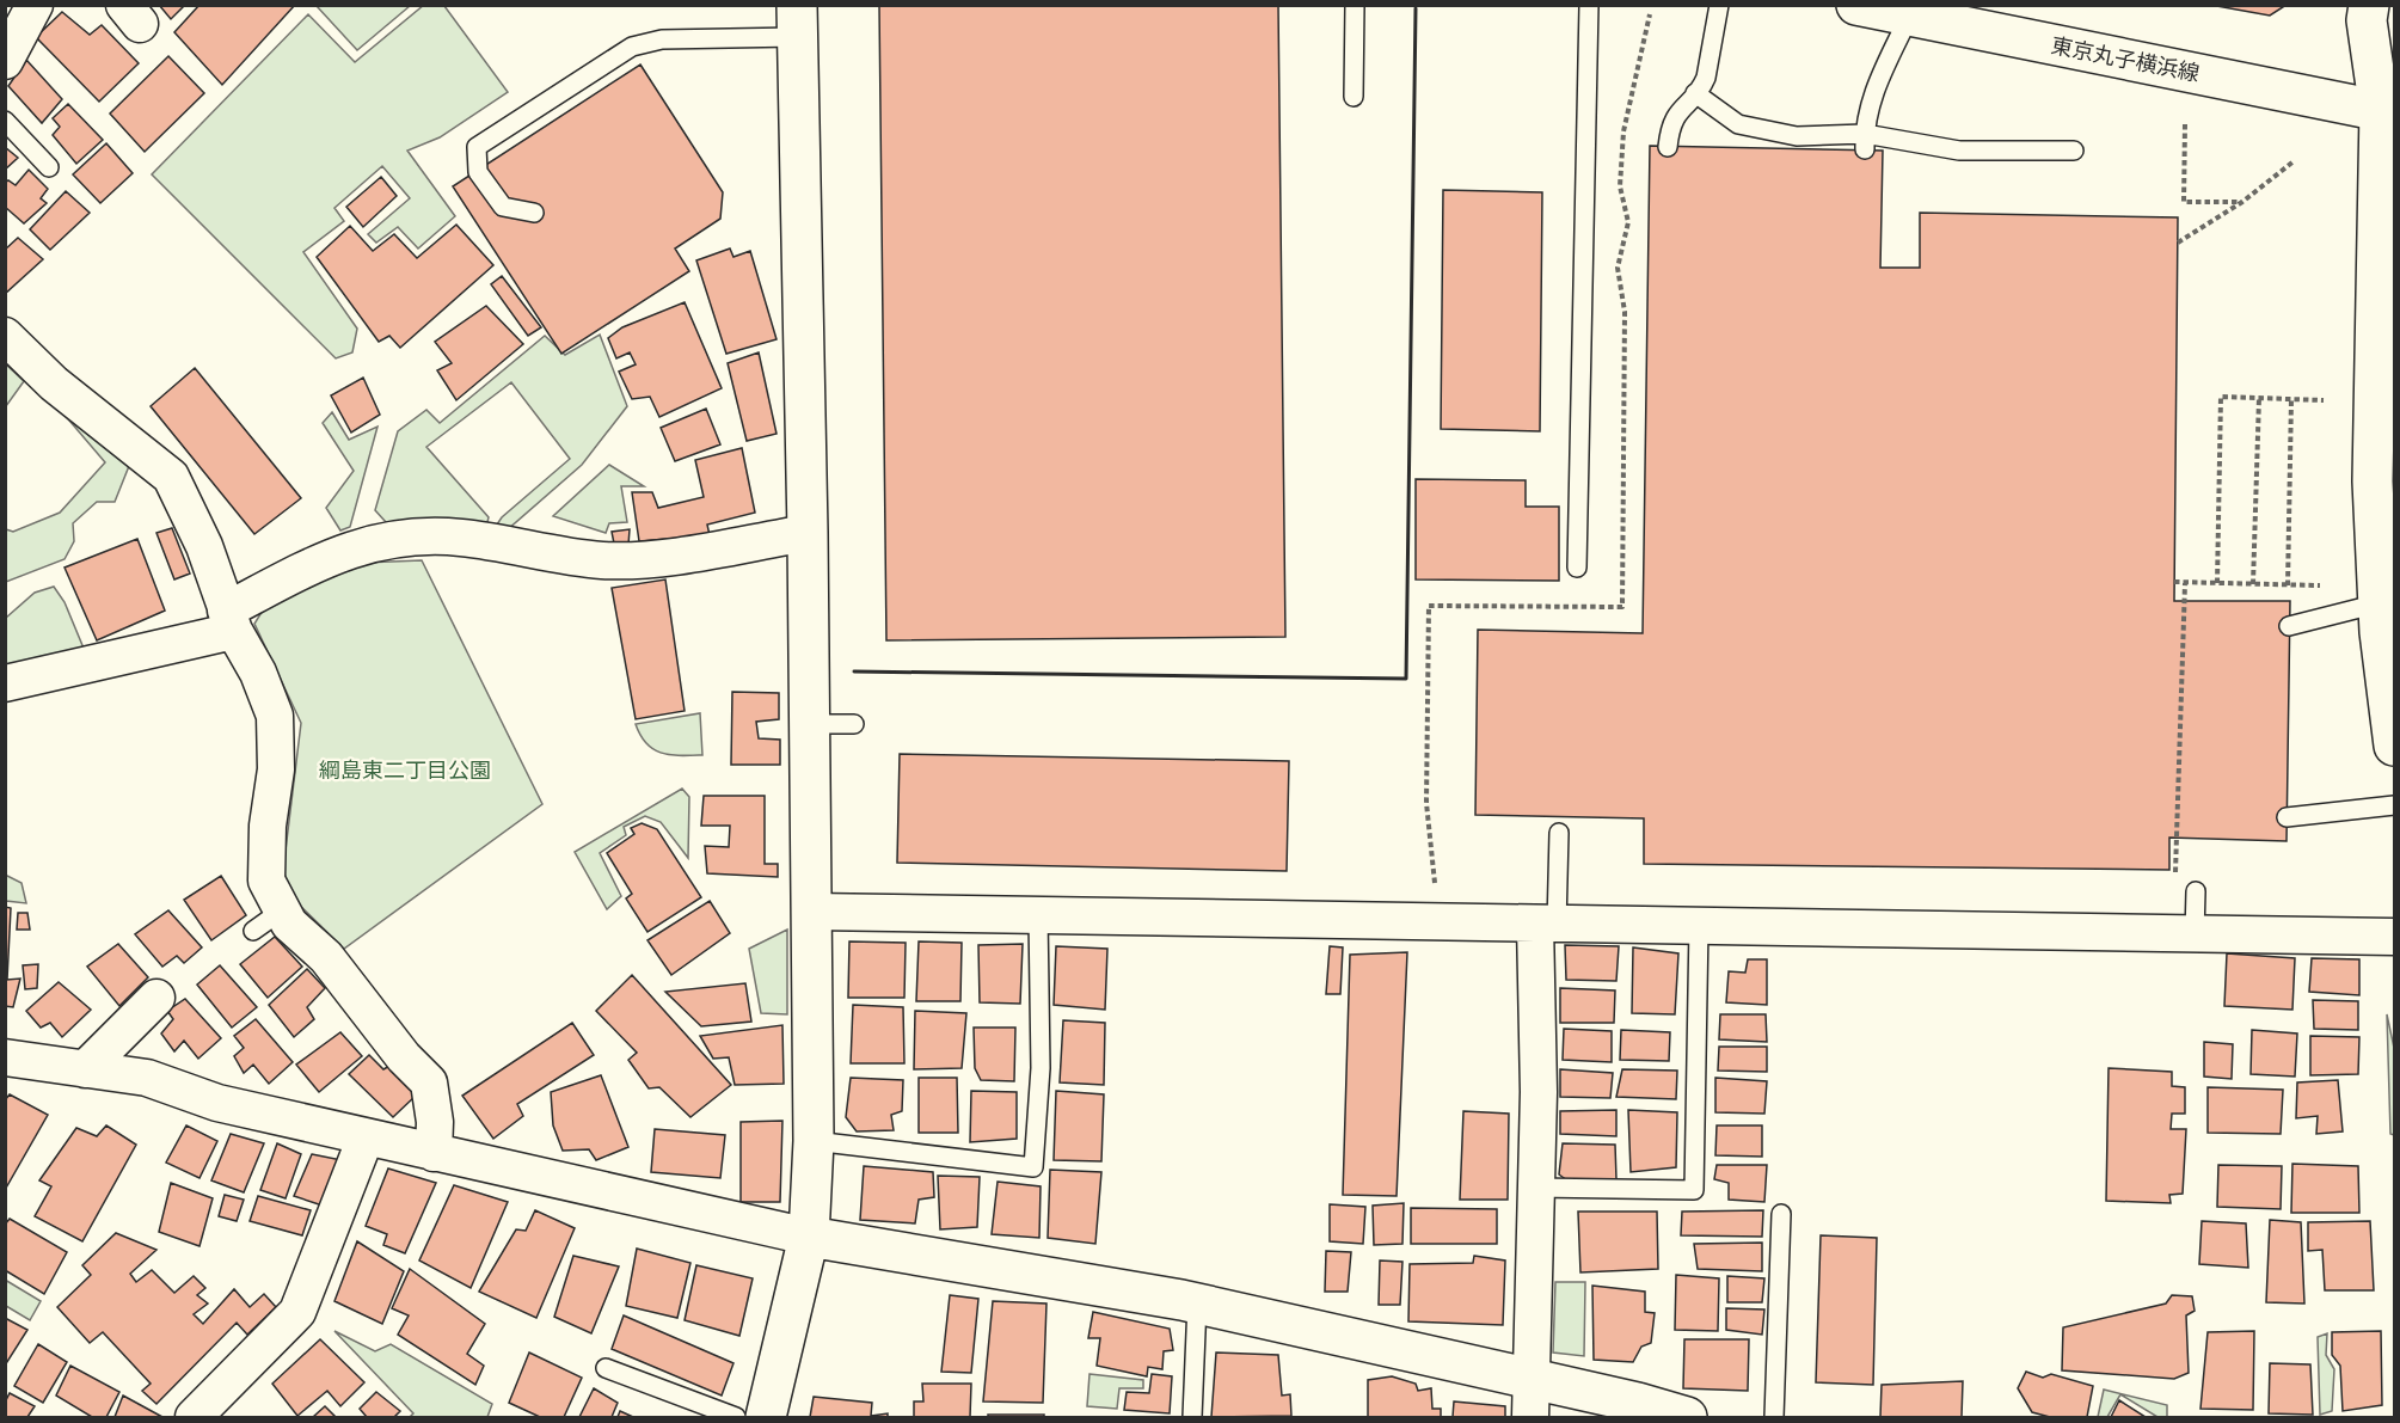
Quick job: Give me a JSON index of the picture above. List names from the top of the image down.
{
  "streets": {
    "street": ["東京丸子横浜線"]
  },
  "parks": ["綱島東二丁目公園"]
}
